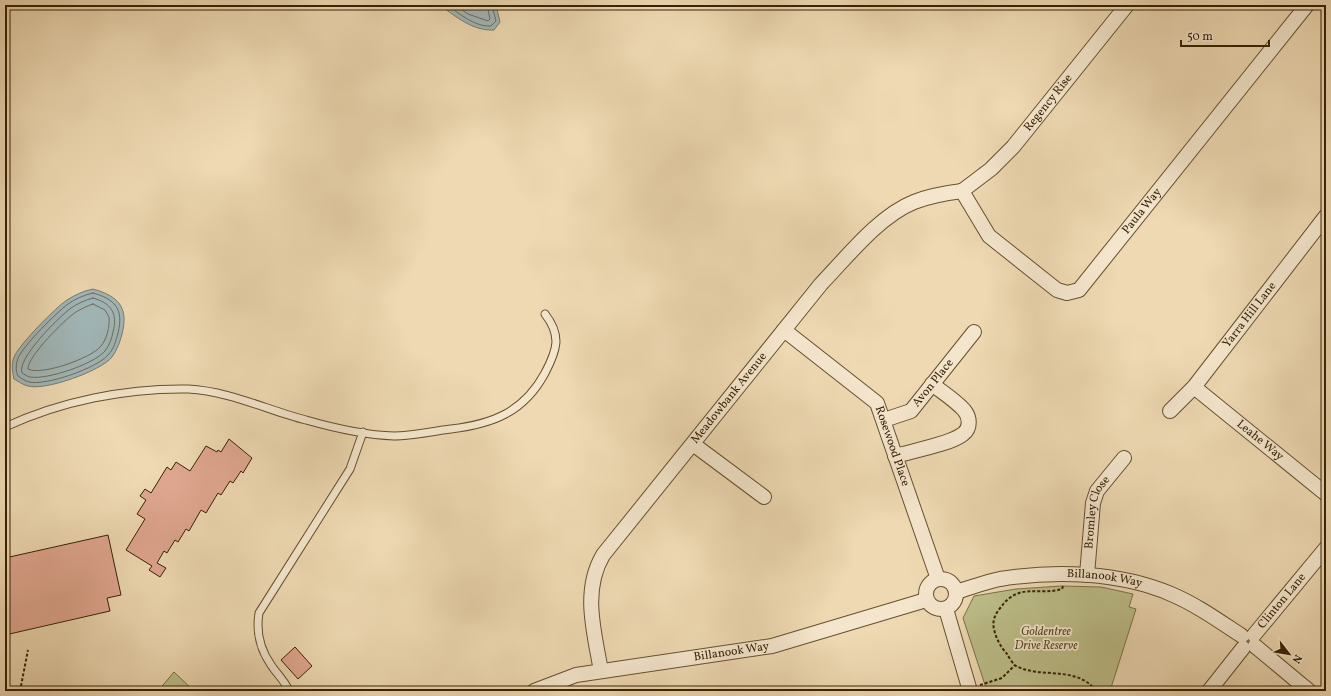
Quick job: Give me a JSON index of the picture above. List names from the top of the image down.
{
  "streets": {
    "street": [
      "Regency Rise",
      "Paula Way",
      "Yarra Hill Lane",
      "Avon Place",
      "Meadowbank Avenue",
      "Leahe Way",
      "Rosewood Place",
      "Bromley Close",
      "Billanook Way",
      "Clinton Lane"
    ]
  },
  "crossings": [
    ["Regency Rise", "Paula Way"],
    ["Regency Rise", "Meadowbank Avenue"],
    ["Paula Way", "Meadowbank Avenue"],
    ["Yarra Hill Lane", "Leahe Way"],
    ["Avon Place", "Rosewood Place"],
    ["Meadowbank Avenue", "Rosewood Place"],
    ["Meadowbank Avenue", "Billanook Way"],
    ["Rosewood Place", "Billanook Way"],
    ["Bromley Close", "Billanook Way"],
    ["Billanook Way", "Clinton Lane"]
  ],
  "parks": ["Goldentree Drive Reserve"],
  "scale_bar": "50 m",
  "north": "bottom right"
}
